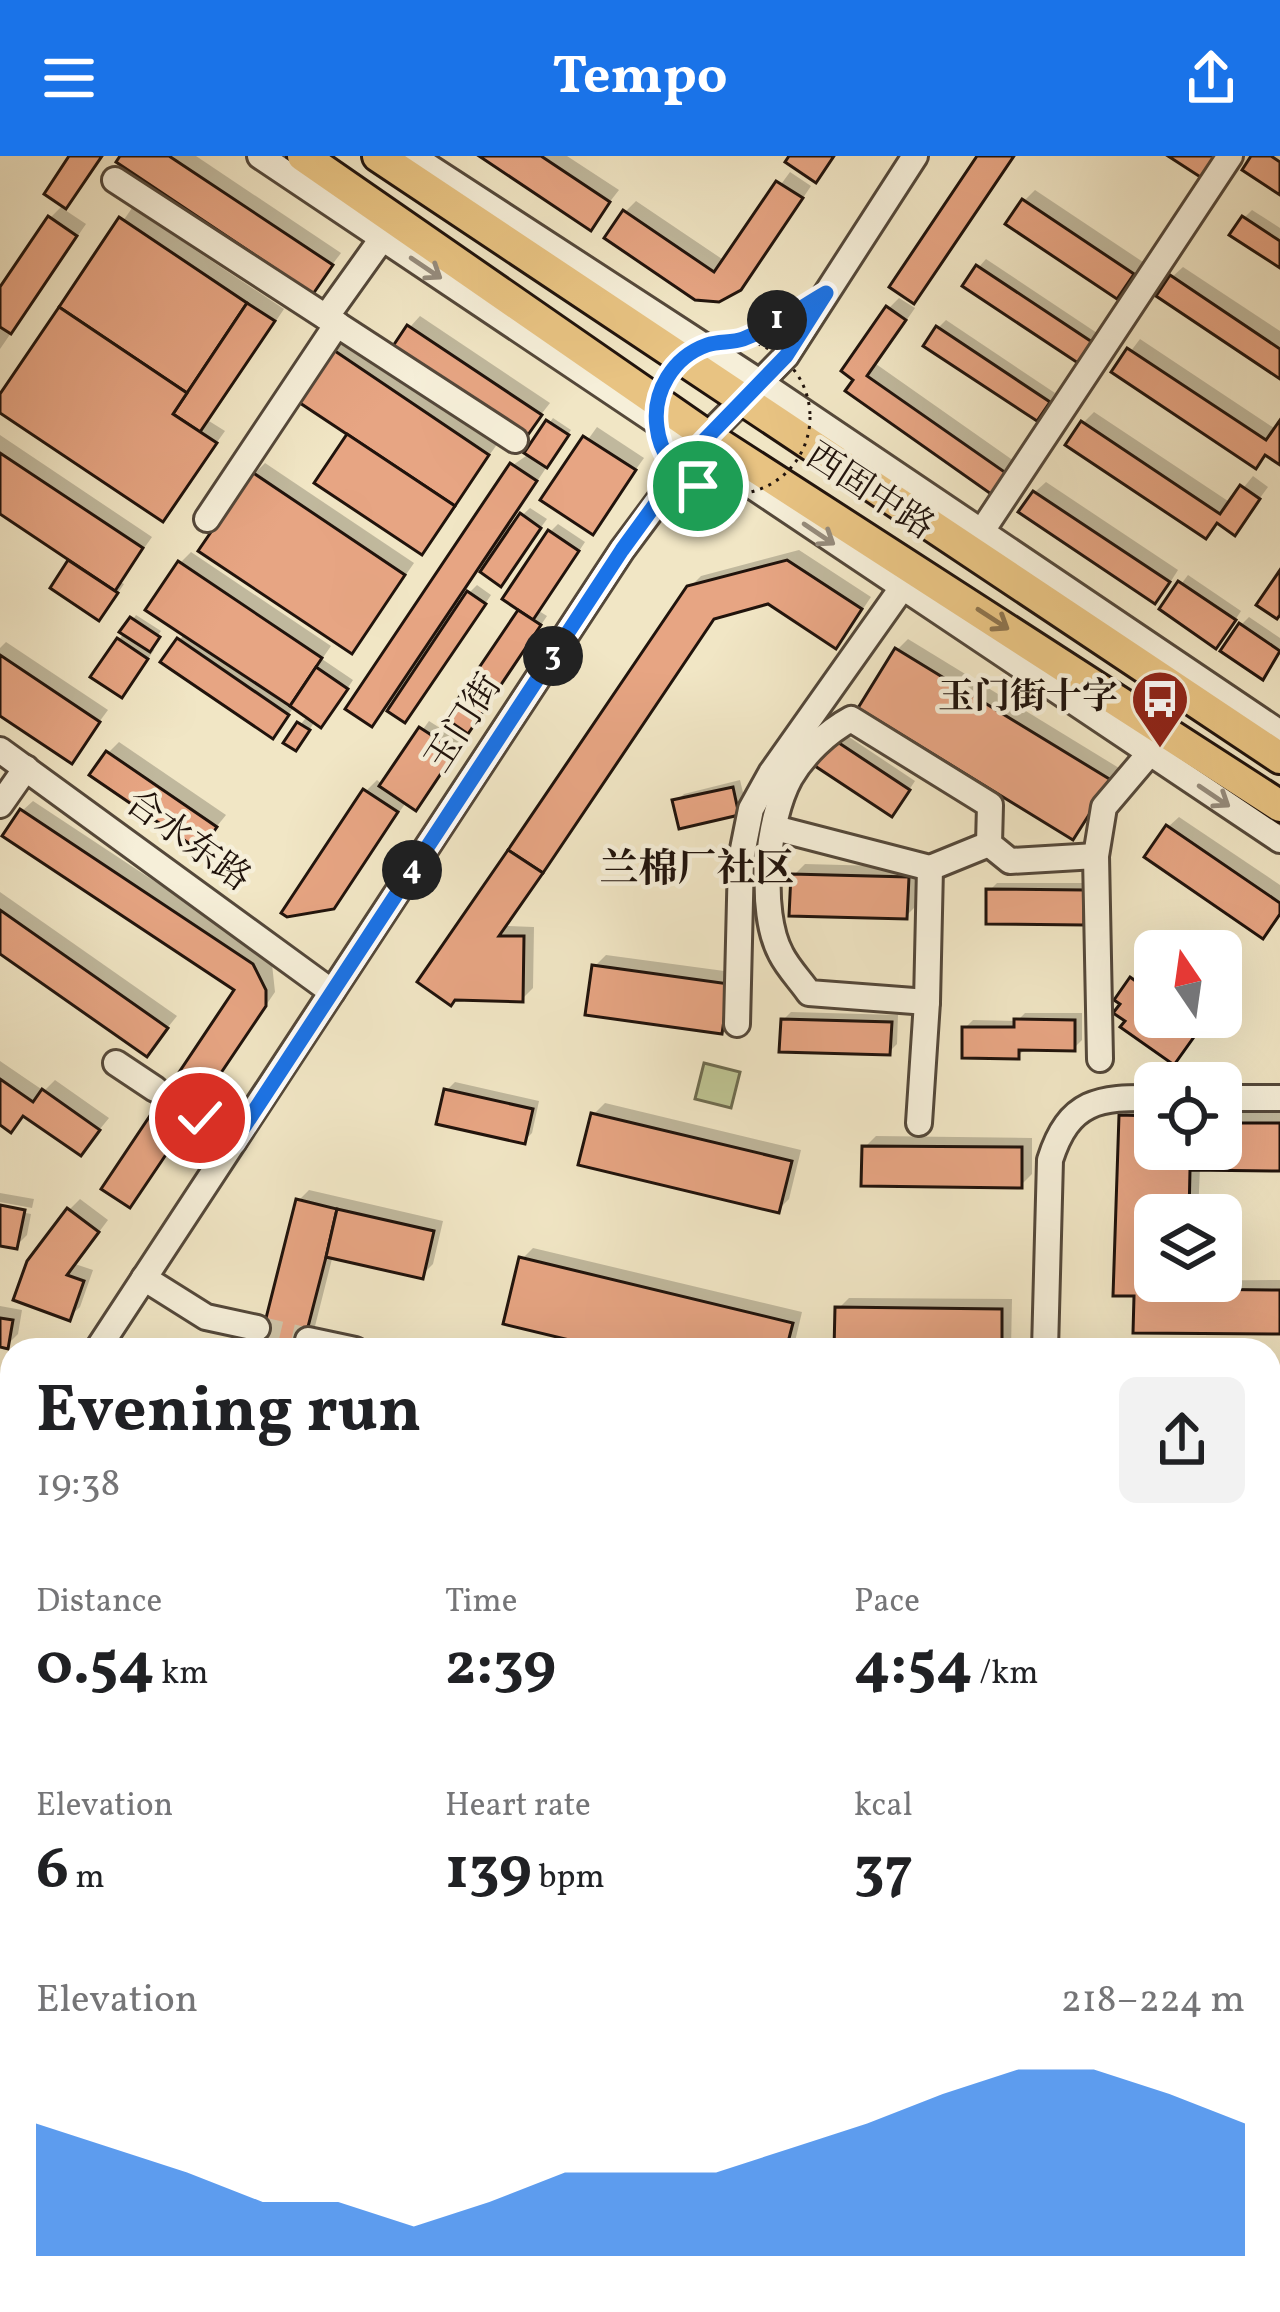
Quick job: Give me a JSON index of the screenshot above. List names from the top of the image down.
{
  "streets": {
    "main road": ["西固中路"],
    "street": ["玉门街", "合水东路"]
  },
  "crossings": [
    ["西固中路", "玉门街"],
    ["玉门街", "合水东路"]
  ],
  "districts": ["兰棉厂社区"],
  "places": {
    "bus stop": ["玉门街十字"]
  },
  "north": "top",
  "page": {
    "header": "Tempo",
    "pins": ["1", "3", "4"],
    "heading": ["Evening run", "19:38"],
    "stats": [
      ["Distance", "0.54 km"],
      ["Time", "2:39"],
      ["Pace", "4:54 /km"],
      ["Elevation", "6 m"],
      ["Heart rate", "139 bpm"],
      ["kcal", "37"]
    ],
    "chart": ["Elevation", "218–224 m"]
  }
}
